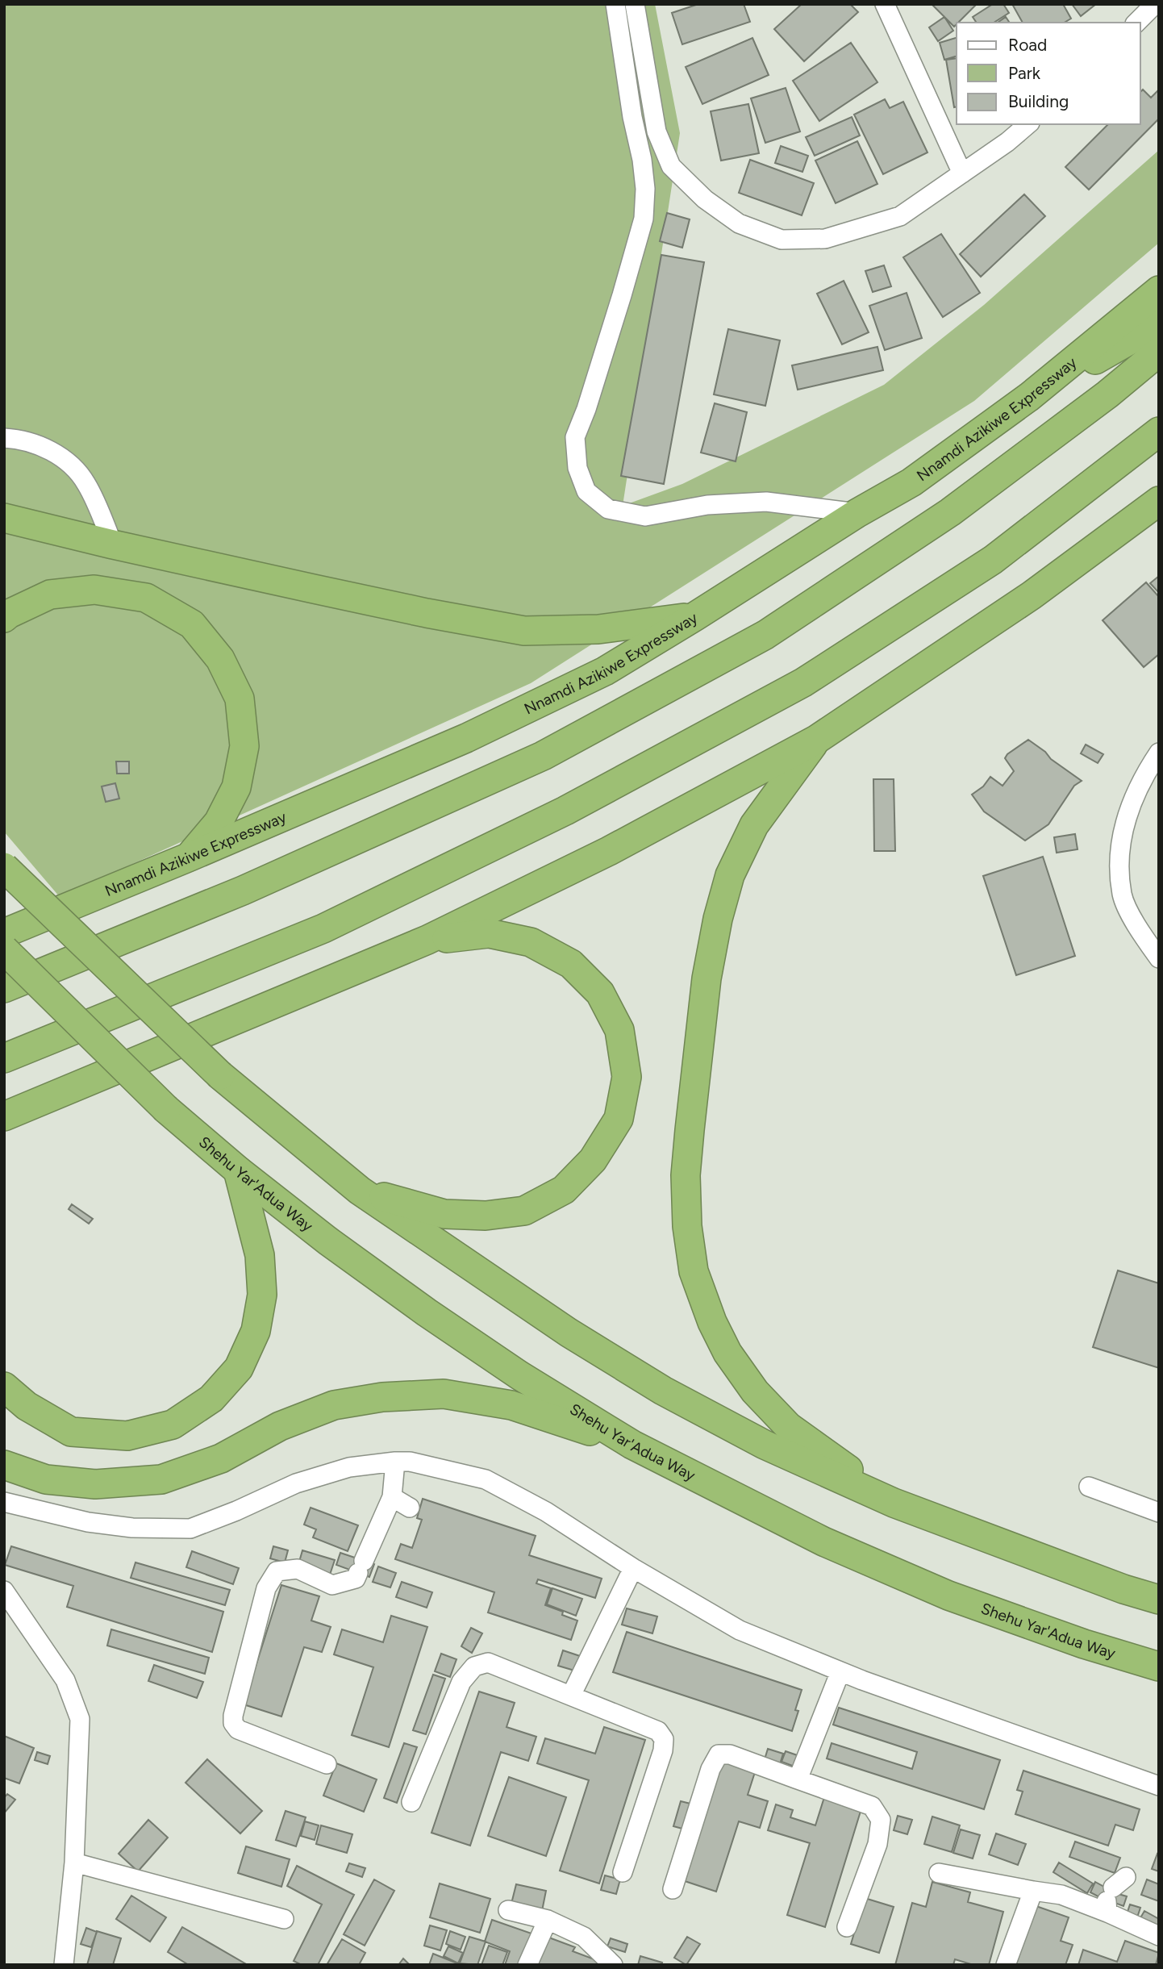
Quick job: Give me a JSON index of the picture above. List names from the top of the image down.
{
  "streets": {
    "highway": ["Nnamdi Azikiwe Expressway", "Shehu Yar'Adua Way"]
  },
  "legend": ["Road", "Park", "Building"]
}
